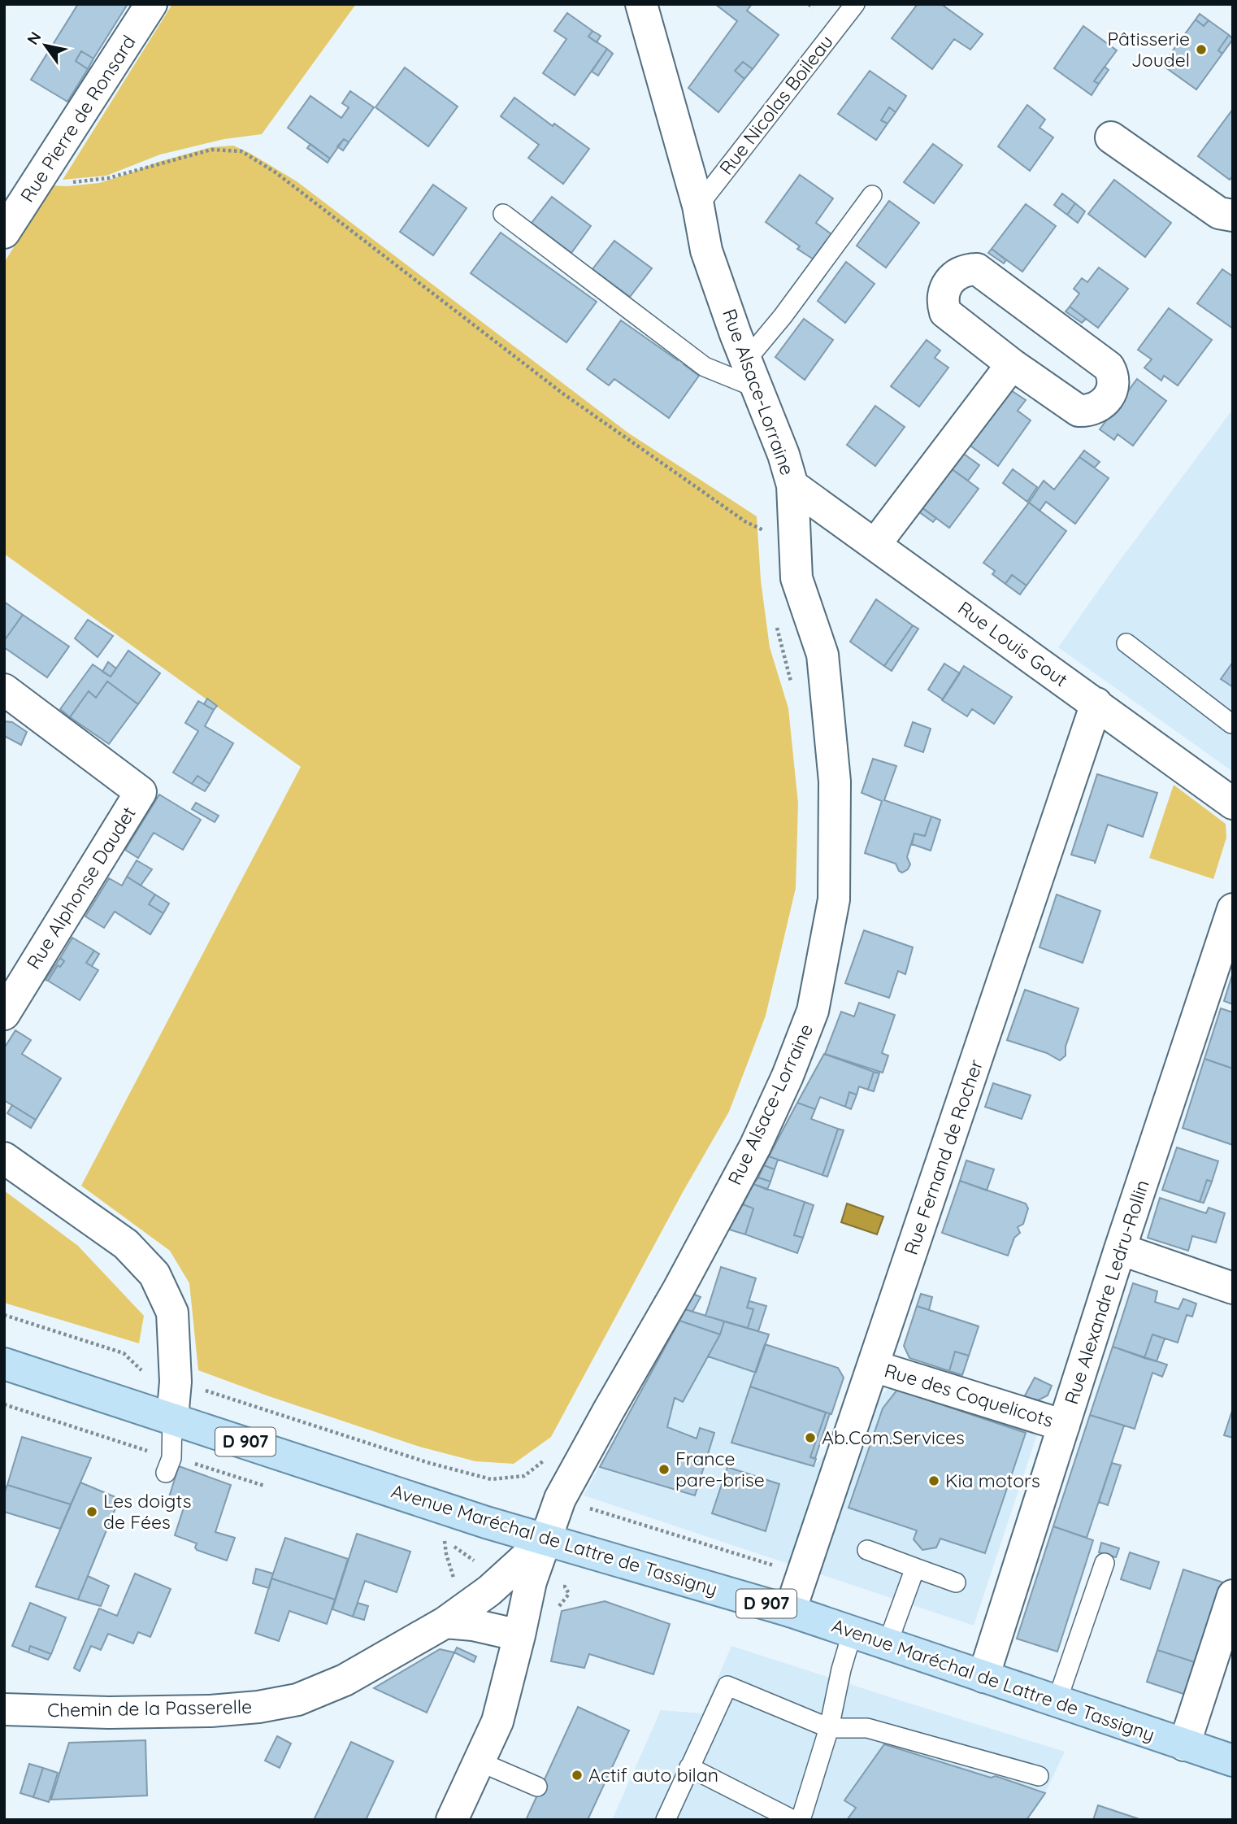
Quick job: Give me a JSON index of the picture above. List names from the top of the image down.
{
  "streets": {
    "main road": ["D 907", "Avenue Maréchal de Lattre de Tassigny"],
    "street": [
      "Rue Pierre de Ronsard",
      "Rue Alsace-Lorraine",
      "Rue Louis Gout",
      "Rue Alphonse Daudet",
      "Rue Fernand de Rocher",
      "Rue Alexandre Ledru-Rollin",
      "Rue des Coquelicots",
      "Chemin de la Passerelle"
    ],
    "lane": ["Rue Nicolas Boileau"]
  },
  "crossings": [
    ["Rue Nicolas Boileau", "Rue Alsace-Lorraine"],
    ["Rue Alsace-Lorraine", "Rue Louis Gout"],
    ["Rue Alsace-Lorraine", "Avenue Maréchal de Lattre de Tassigny"],
    ["Rue Alsace-Lorraine", "Chemin de la Passerelle"],
    ["Rue Louis Gout", "Rue Fernand de Rocher"],
    ["Rue Fernand de Rocher", "Rue des Coquelicots"],
    ["Rue Fernand de Rocher", "Avenue Maréchal de Lattre de Tassigny"],
    ["Rue Alexandre Ledru-Rollin", "Rue des Coquelicots"],
    ["Rue Alexandre Ledru-Rollin", "Avenue Maréchal de Lattre de Tassigny"],
    ["Avenue Maréchal de Lattre de Tassigny", "Chemin de la Passerelle"]
  ],
  "places": [
    "Pâtisserie Joudel",
    "Ab.Com.Services",
    "France pare-brise",
    "Kia motors",
    "Les doigts de Fées",
    "Actif auto bilan"
  ],
  "north": "top left"
}
